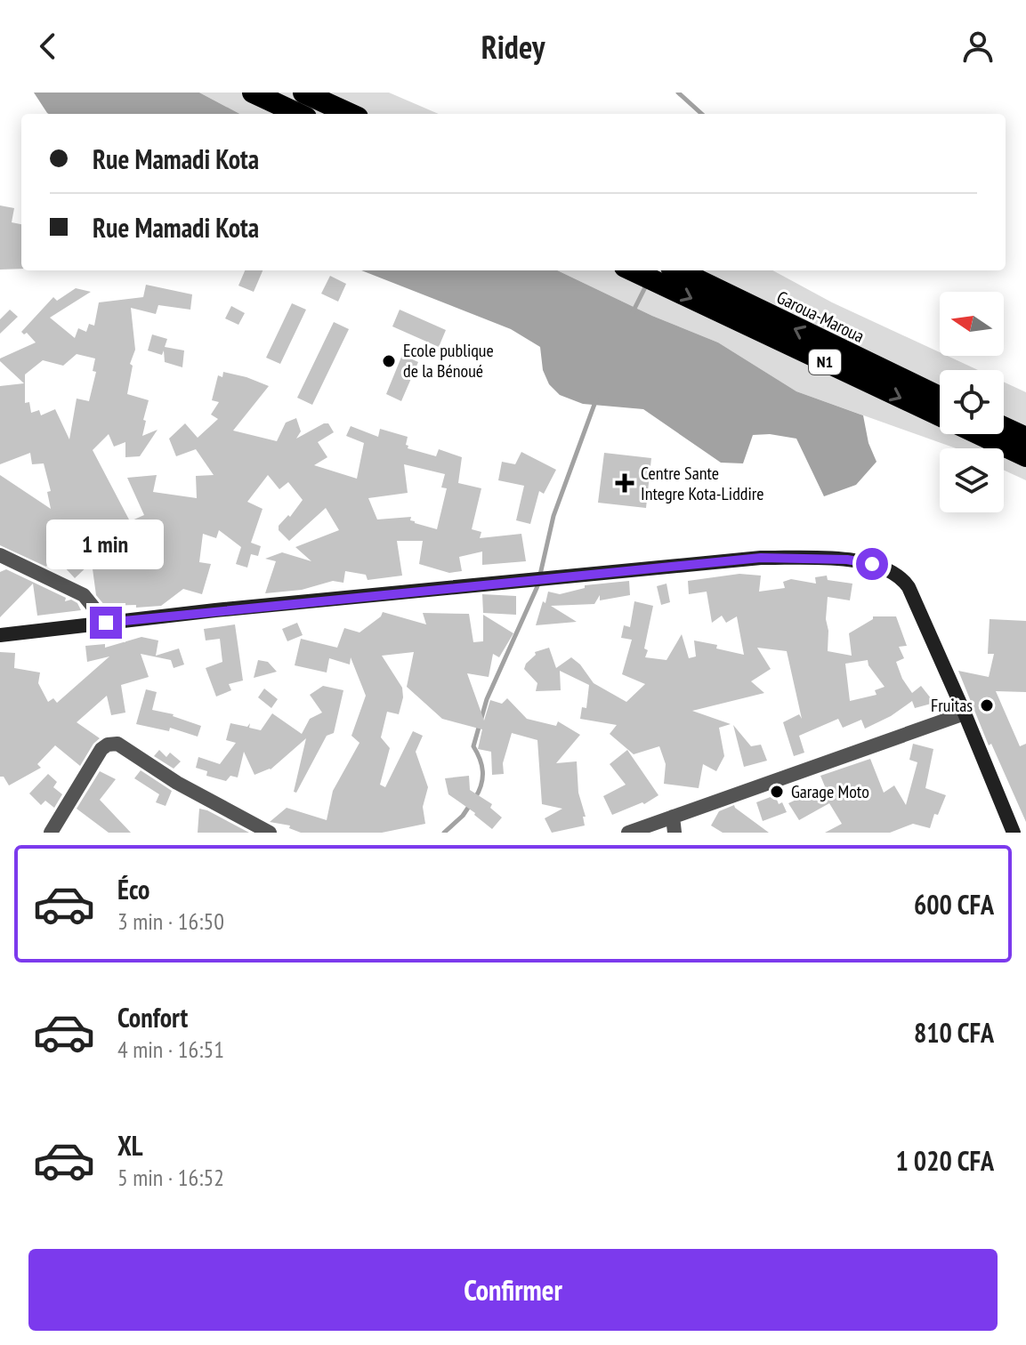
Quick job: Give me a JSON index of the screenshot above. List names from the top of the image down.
{
  "streets": {
    "highway": ["Garoua-Maroua", "N1"]
  },
  "places": {
    "other": ["Ecole publique de la Bénoué", "Fruitas", "Garage Moto"],
    "health": ["Centre Sante Integre Kota-Liddire"]
  },
  "north": "left",
  "page": {
    "header": "Ridey",
    "banner": ["Rue Mamadi Kota", "Rue Mamadi Kota"],
    "bubble": "1 min",
    "list": [
      {
        "name": "Éco",
        "note": "3 min · 16:50",
        "value": "600 CFA"
      },
      {
        "name": "Confort",
        "note": "4 min · 16:51",
        "value": "810 CFA"
      },
      {
        "name": "XL",
        "note": "5 min · 16:52",
        "value": "1 020 CFA"
      }
    ],
    "buttons": "Confirmer"
  }
}
